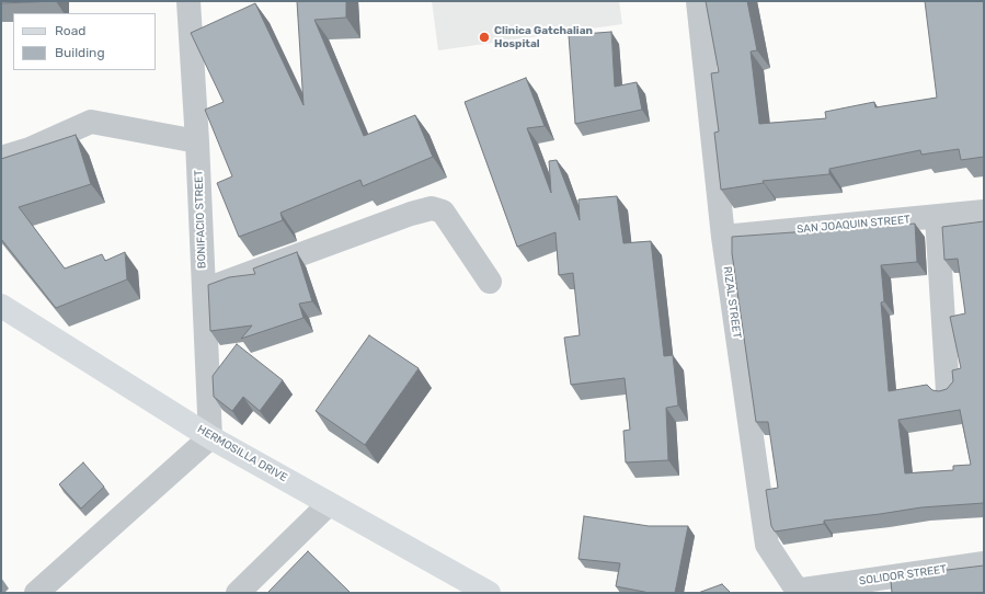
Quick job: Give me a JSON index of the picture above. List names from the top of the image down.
{
  "streets": {
    "main road": ["HERMOSILLA DRIVE"],
    "street": [
      "BONIFACIO STREET",
      "SAN JOAQUIN STREET",
      "RIZAL STREET",
      "SOLIDOR STREET"
    ]
  },
  "crossings": [
    ["BONIFACIO STREET", "HERMOSILLA DRIVE"],
    ["SAN JOAQUIN STREET", "RIZAL STREET"],
    ["RIZAL STREET", "SOLIDOR STREET"]
  ],
  "places": ["Clinica Gatchalian Hospital"],
  "legend": ["Road", "Building"]
}
